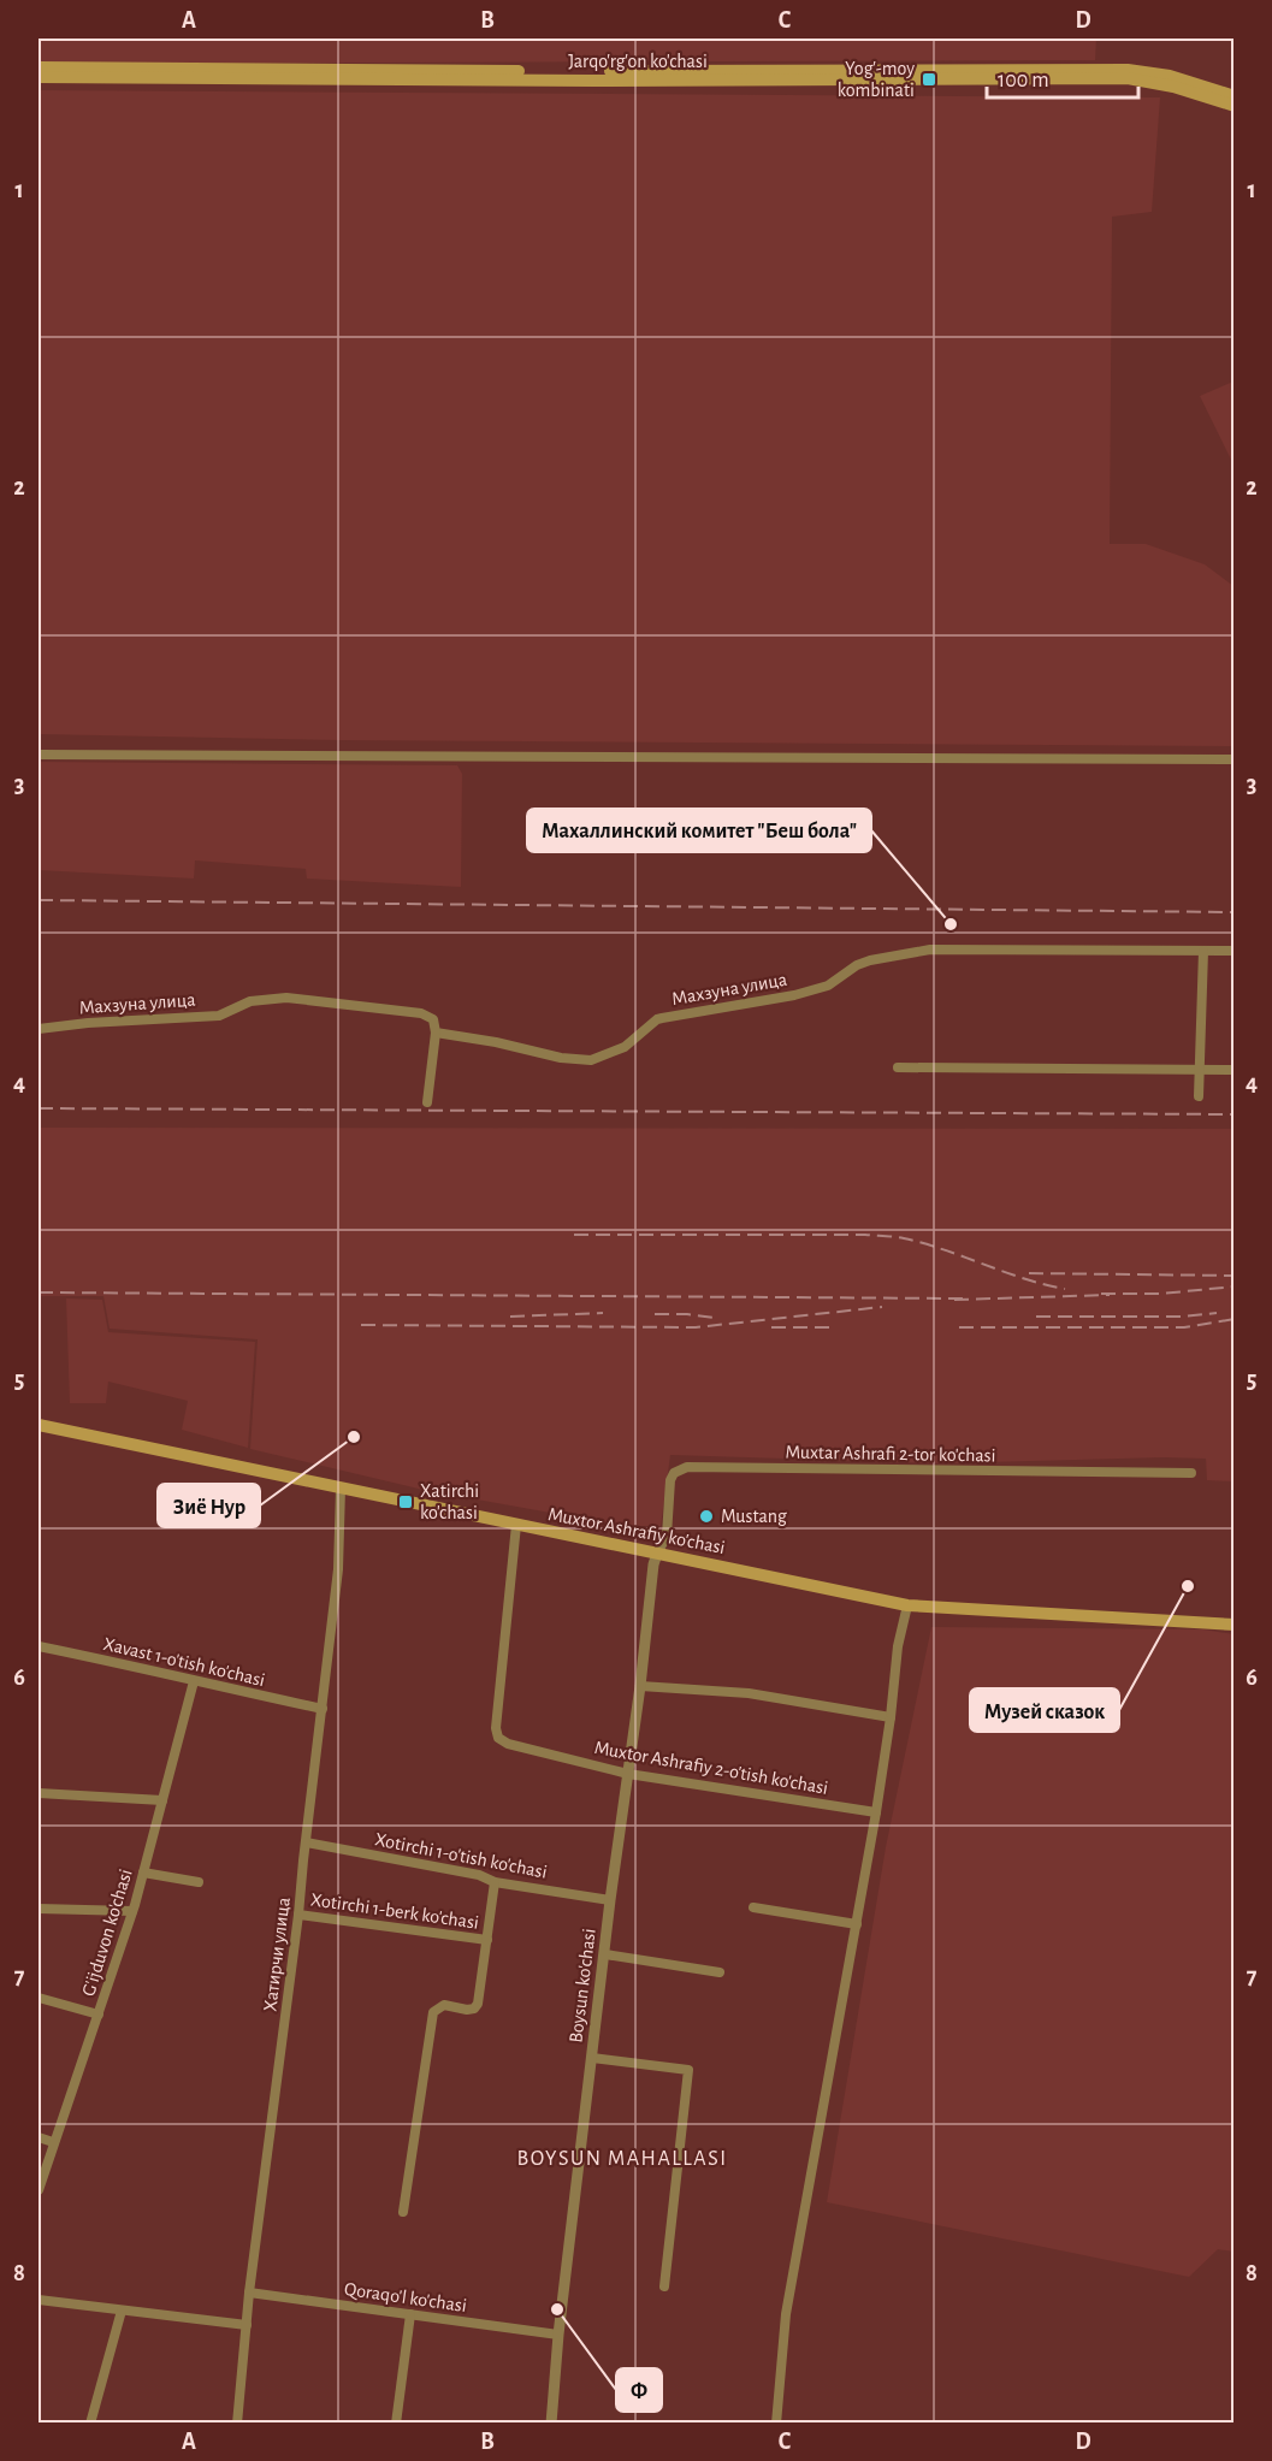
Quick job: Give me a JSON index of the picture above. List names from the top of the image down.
{
  "streets": {
    "main road": ["Jarqo'rg'on ko'chasi", "Muxtor Ashrafiy ko'chasi"],
    "street": [
      "Махзуна улица",
      "Muxtar Ashrafi 2-tor ko'chasi",
      "Xavast 1-o'tish ko'chasi",
      "Muxtor Ashrafiy 2-o'tish ko'chasi",
      "Xotirchi 1-o'tish ko'chasi",
      "Xotirchi 1-berk ko'chasi",
      "G'ijduvon ko'chasi",
      "Хатирчи улица",
      "Boysun ko'chasi",
      "Qoraqo'l ko'chasi"
    ]
  },
  "crossings": [
    ["Muxtar Ashrafi 2-tor ko'chasi", "Muxtor Ashrafiy ko'chasi"],
    ["Muxtar Ashrafi 2-tor ko'chasi", "Boysun ko'chasi"],
    ["Muxtor Ashrafiy ko'chasi", "Muxtor Ashrafiy 2-o'tish ko'chasi"],
    ["Muxtor Ashrafiy ko'chasi", "Хатирчи улица"],
    ["Muxtor Ashrafiy ko'chasi", "Boysun ko'chasi"],
    ["Xavast 1-o'tish ko'chasi", "G'ijduvon ko'chasi"],
    ["Xavast 1-o'tish ko'chasi", "Хатирчи улица"],
    ["Muxtor Ashrafiy 2-o'tish ko'chasi", "Boysun ko'chasi"],
    ["Xotirchi 1-o'tish ko'chasi", "Xotirchi 1-berk ko'chasi"],
    ["Xotirchi 1-o'tish ko'chasi", "Хатирчи улица"],
    ["Xotirchi 1-o'tish ko'chasi", "Boysun ko'chasi"],
    ["Xotirchi 1-berk ko'chasi", "Хатирчи улица"],
    ["Хатирчи улица", "Qoraqo'l ko'chasi"],
    ["Boysun ko'chasi", "Qoraqo'l ko'chasi"]
  ],
  "districts": ["BOYSUN MAHALLASI"],
  "places": {
    "transit": ["Yog'-moy kombinati", "Xatirchi ko'chasi"],
    "other": [
      "Махаллинский комитет \"Беш бола\"",
      "Зиё Нур",
      "Mustang",
      "Музей сказок",
      "Ф"
    ]
  },
  "scale_bar": "100 m",
  "grid": {
    "columns": [
      "A",
      "B",
      "C",
      "D"
    ],
    "rows": [
      "1",
      "2",
      "3",
      "4",
      "5",
      "6",
      "7",
      "8"
    ]
  }
}
